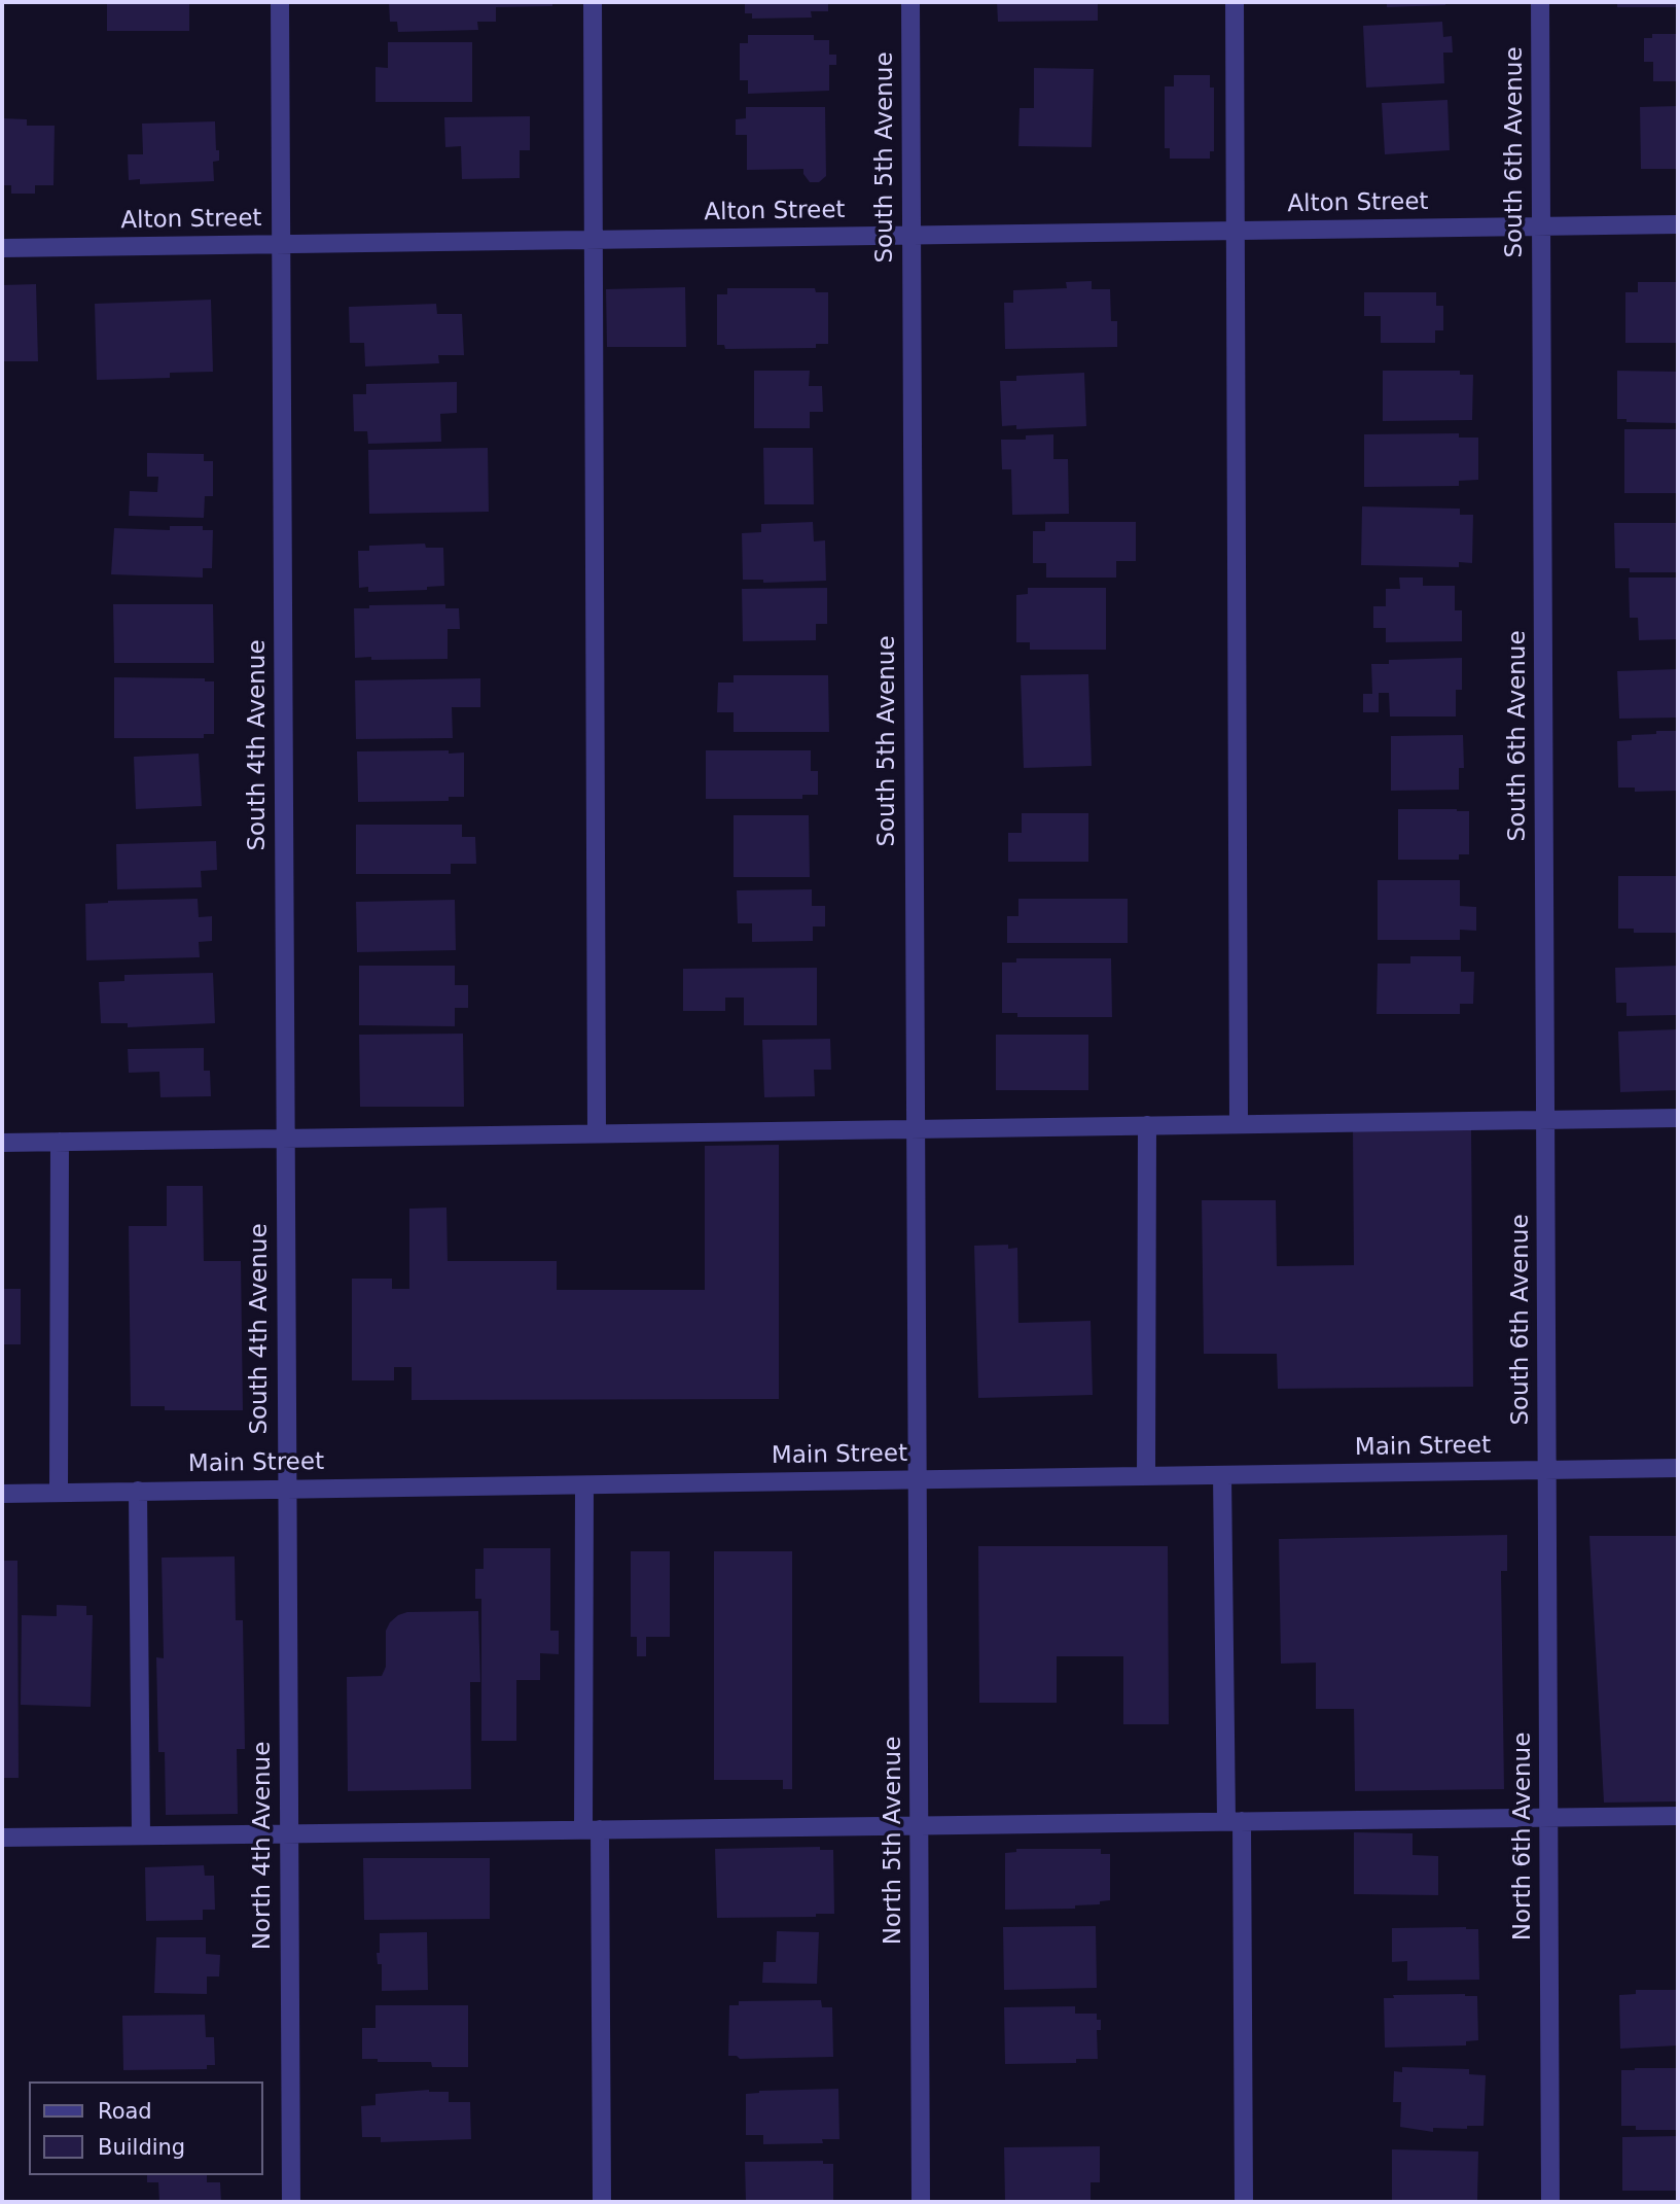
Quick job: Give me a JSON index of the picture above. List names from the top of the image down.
{
  "streets": {
    "street": [
      "South 6th Avenue",
      "South 5th Avenue",
      "Alton Street",
      "South 4th Avenue",
      "Main Street",
      "North 6th Avenue",
      "North 5th Avenue",
      "North 4th Avenue"
    ]
  },
  "crossings": [
    ["South 6th Avenue", "Alton Street"],
    ["South 6th Avenue", "Main Street"],
    ["South 6th Avenue", "North 6th Avenue"],
    ["South 5th Avenue", "Alton Street"],
    ["South 5th Avenue", "Main Street"],
    ["South 5th Avenue", "North 5th Avenue"],
    ["Alton Street", "South 4th Avenue"],
    ["South 4th Avenue", "Main Street"],
    ["South 4th Avenue", "North 4th Avenue"],
    ["Main Street", "North 6th Avenue"],
    ["Main Street", "North 5th Avenue"],
    ["Main Street", "North 4th Avenue"]
  ],
  "legend": ["Road", "Building"]
}
